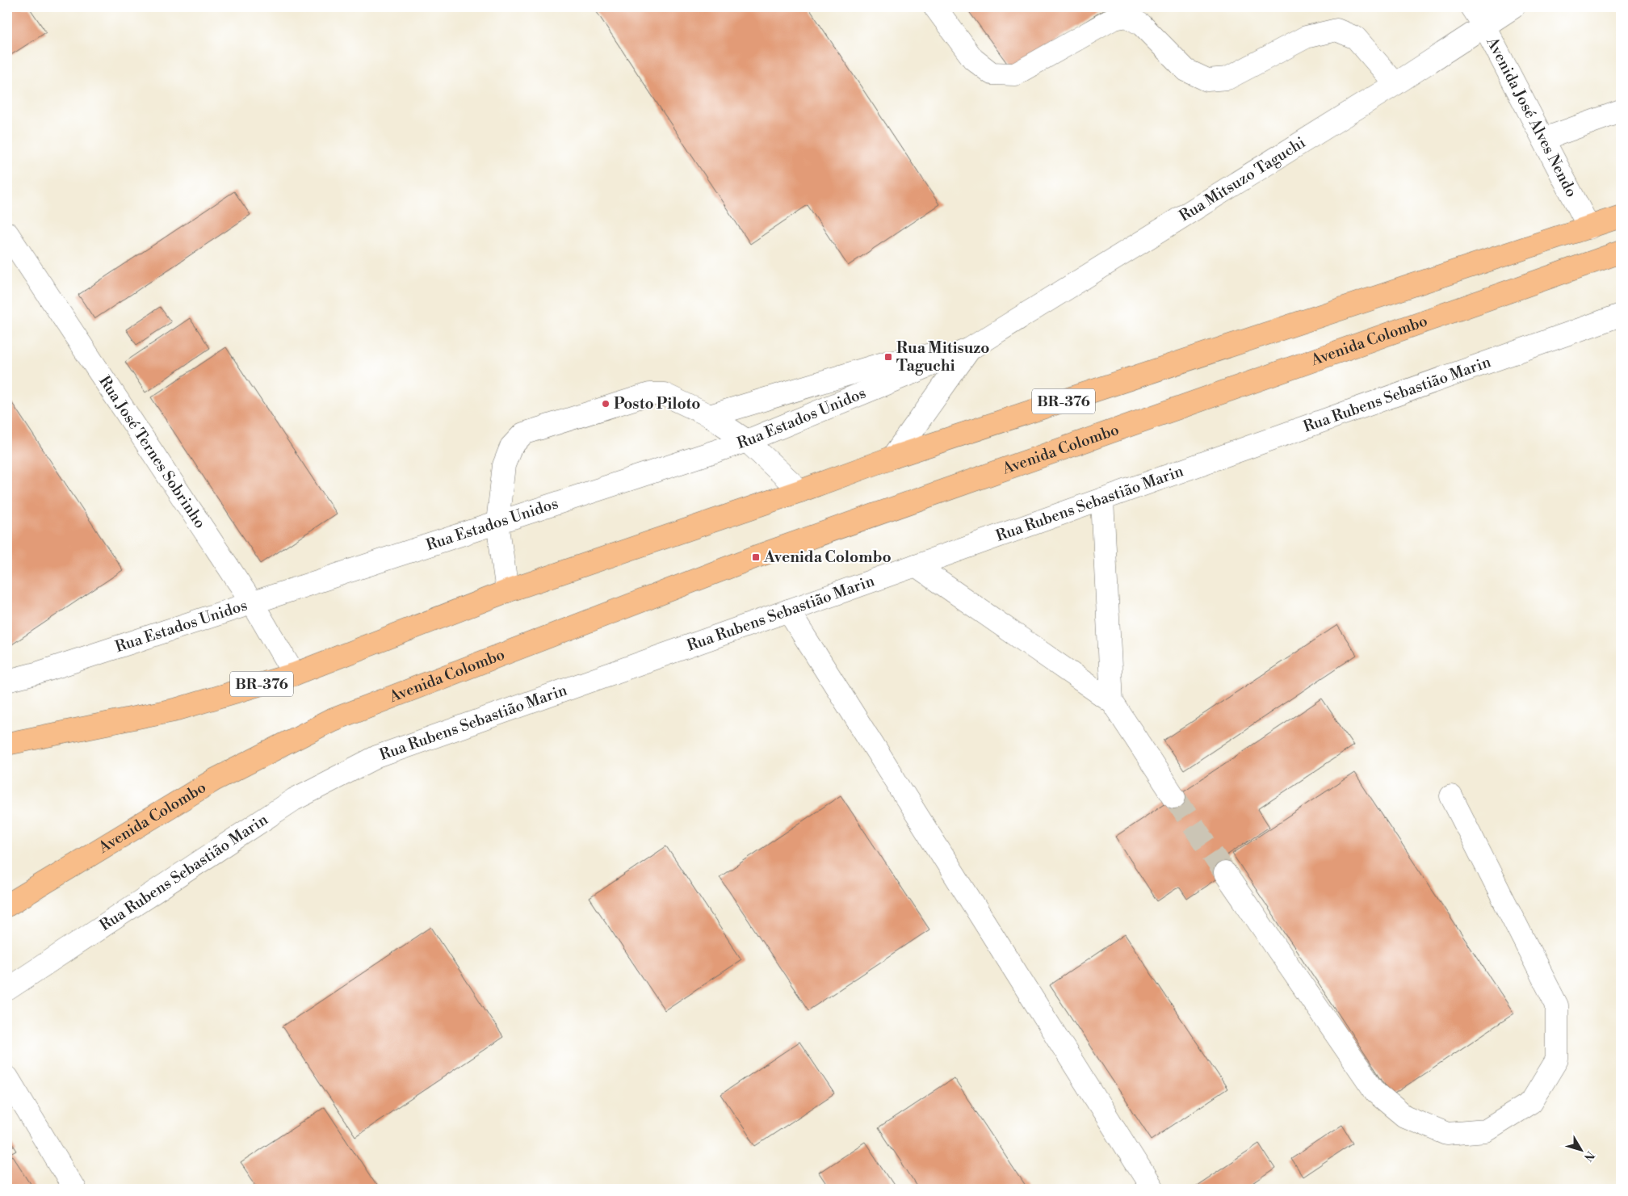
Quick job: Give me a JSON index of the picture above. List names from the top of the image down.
{
  "streets": {
    "main road": ["Avenida Colombo", "BR-376"],
    "street": [
      "Avenida José Alves Nendo",
      "Rua Mitsuzo Taguchi",
      "Rua Rubens Sebastião Marin",
      "Rua Estados Unidos",
      "Rua José Ternes Sobrinho"
    ]
  },
  "crossings": [
    ["Avenida José Alves Nendo", "Rua Mitsuzo Taguchi"],
    ["Avenida José Alves Nendo", "BR-376"],
    ["Rua Mitsuzo Taguchi", "Rua Estados Unidos"],
    ["BR-376", "Rua José Ternes Sobrinho"],
    ["Rua Estados Unidos", "Rua José Ternes Sobrinho"]
  ],
  "places": {
    "transit": ["Rua Mitisuzo Taguchi", "Avenida Colombo"],
    "other": ["Posto Piloto"]
  },
  "north": "bottom right"
}
